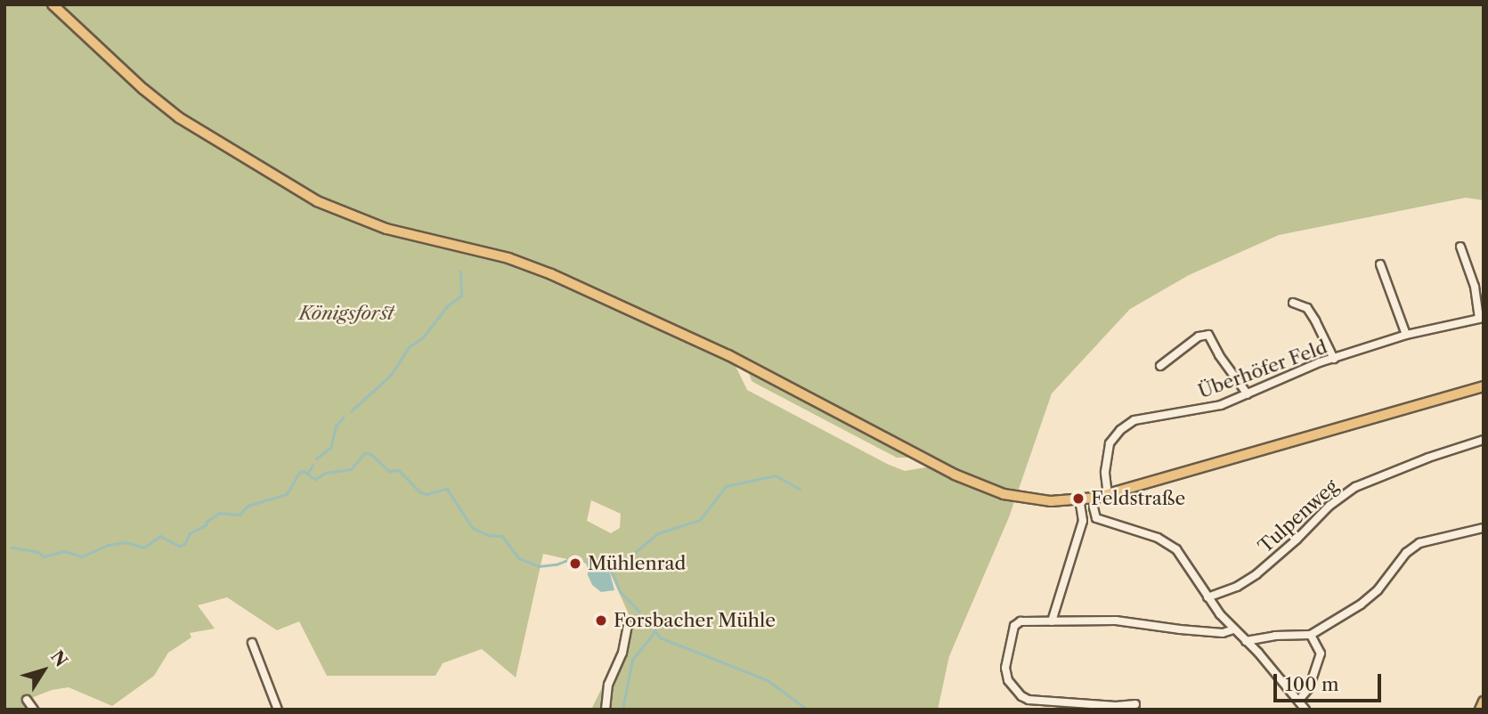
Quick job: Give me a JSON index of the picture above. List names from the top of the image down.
{
  "streets": {
    "street": ["Überhöfer Feld", "Tulpenweg"]
  },
  "parks": ["Königsforst"],
  "places": ["Feldstraße", "Mühlenrad", "Forsbacher Mühle"],
  "scale_bar": "100 m",
  "north": "top right"
}
